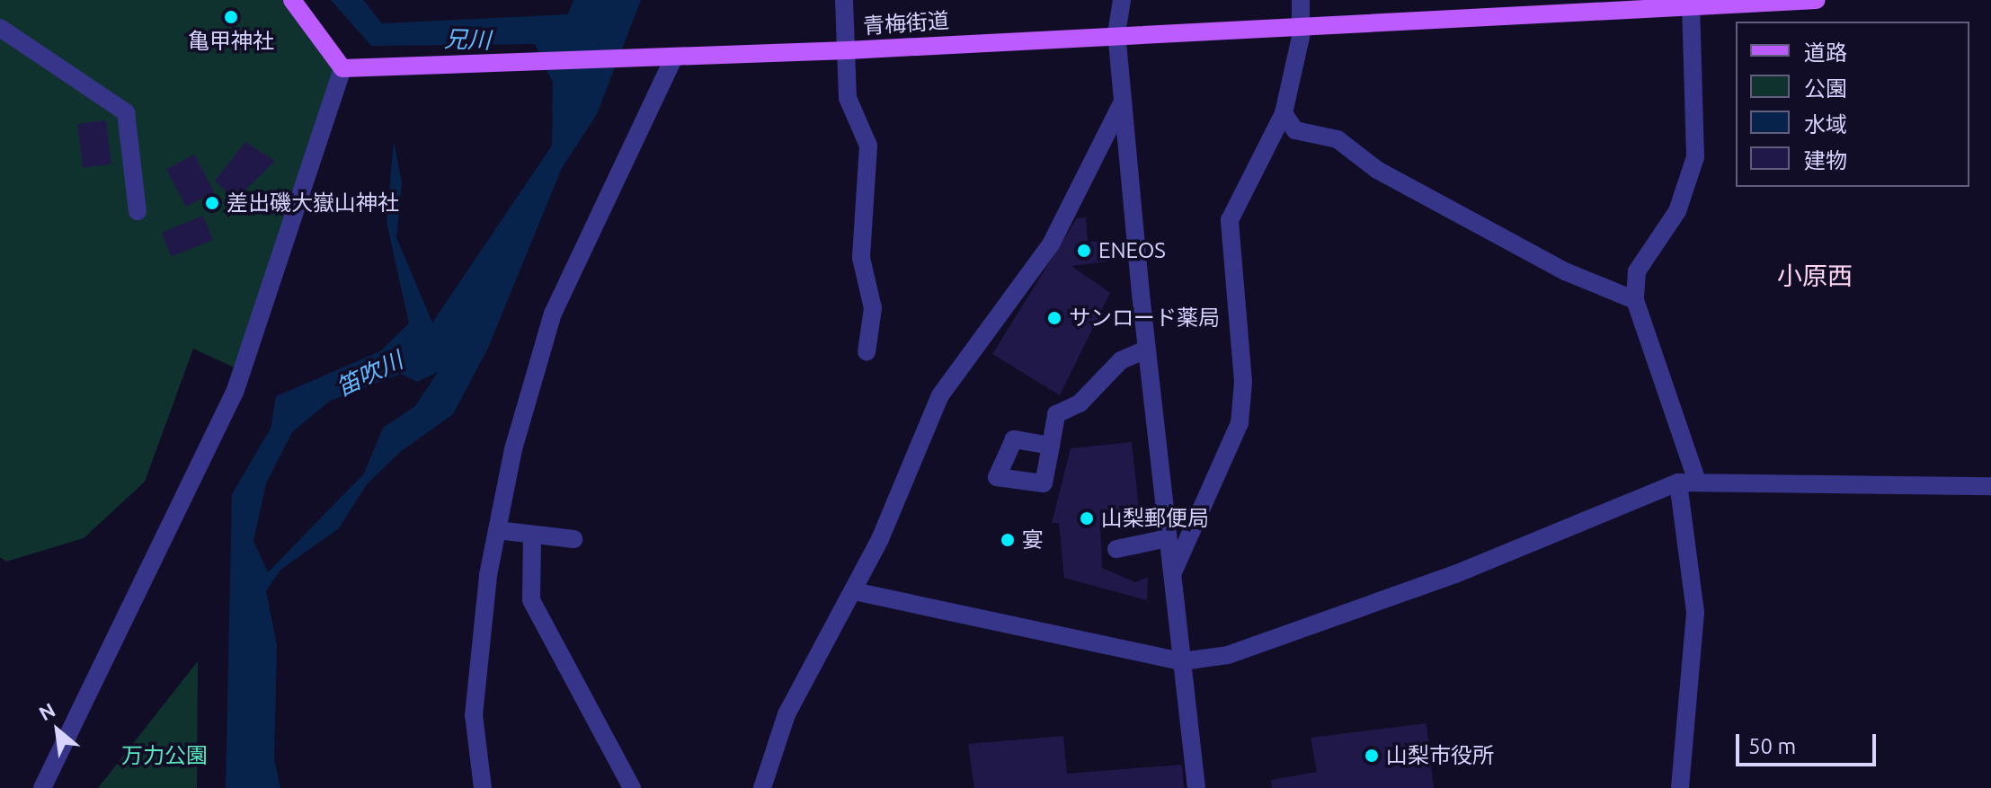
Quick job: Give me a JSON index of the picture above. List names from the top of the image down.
{
  "streets": {
    "main road": ["青梅街道"]
  },
  "districts": ["小原西"],
  "water": ["兄川", "笛吹川"],
  "parks": ["万力公園"],
  "places": [
    "亀甲神社",
    "差出磯大嶽山神社",
    "ENEOS",
    "サンロード薬局",
    "山梨郵便局",
    "宴",
    "山梨市役所"
  ],
  "legend": [
    "道路",
    "公園",
    "水域",
    "建物"
  ],
  "scale_bar": "50 m",
  "north": "top left"
}
